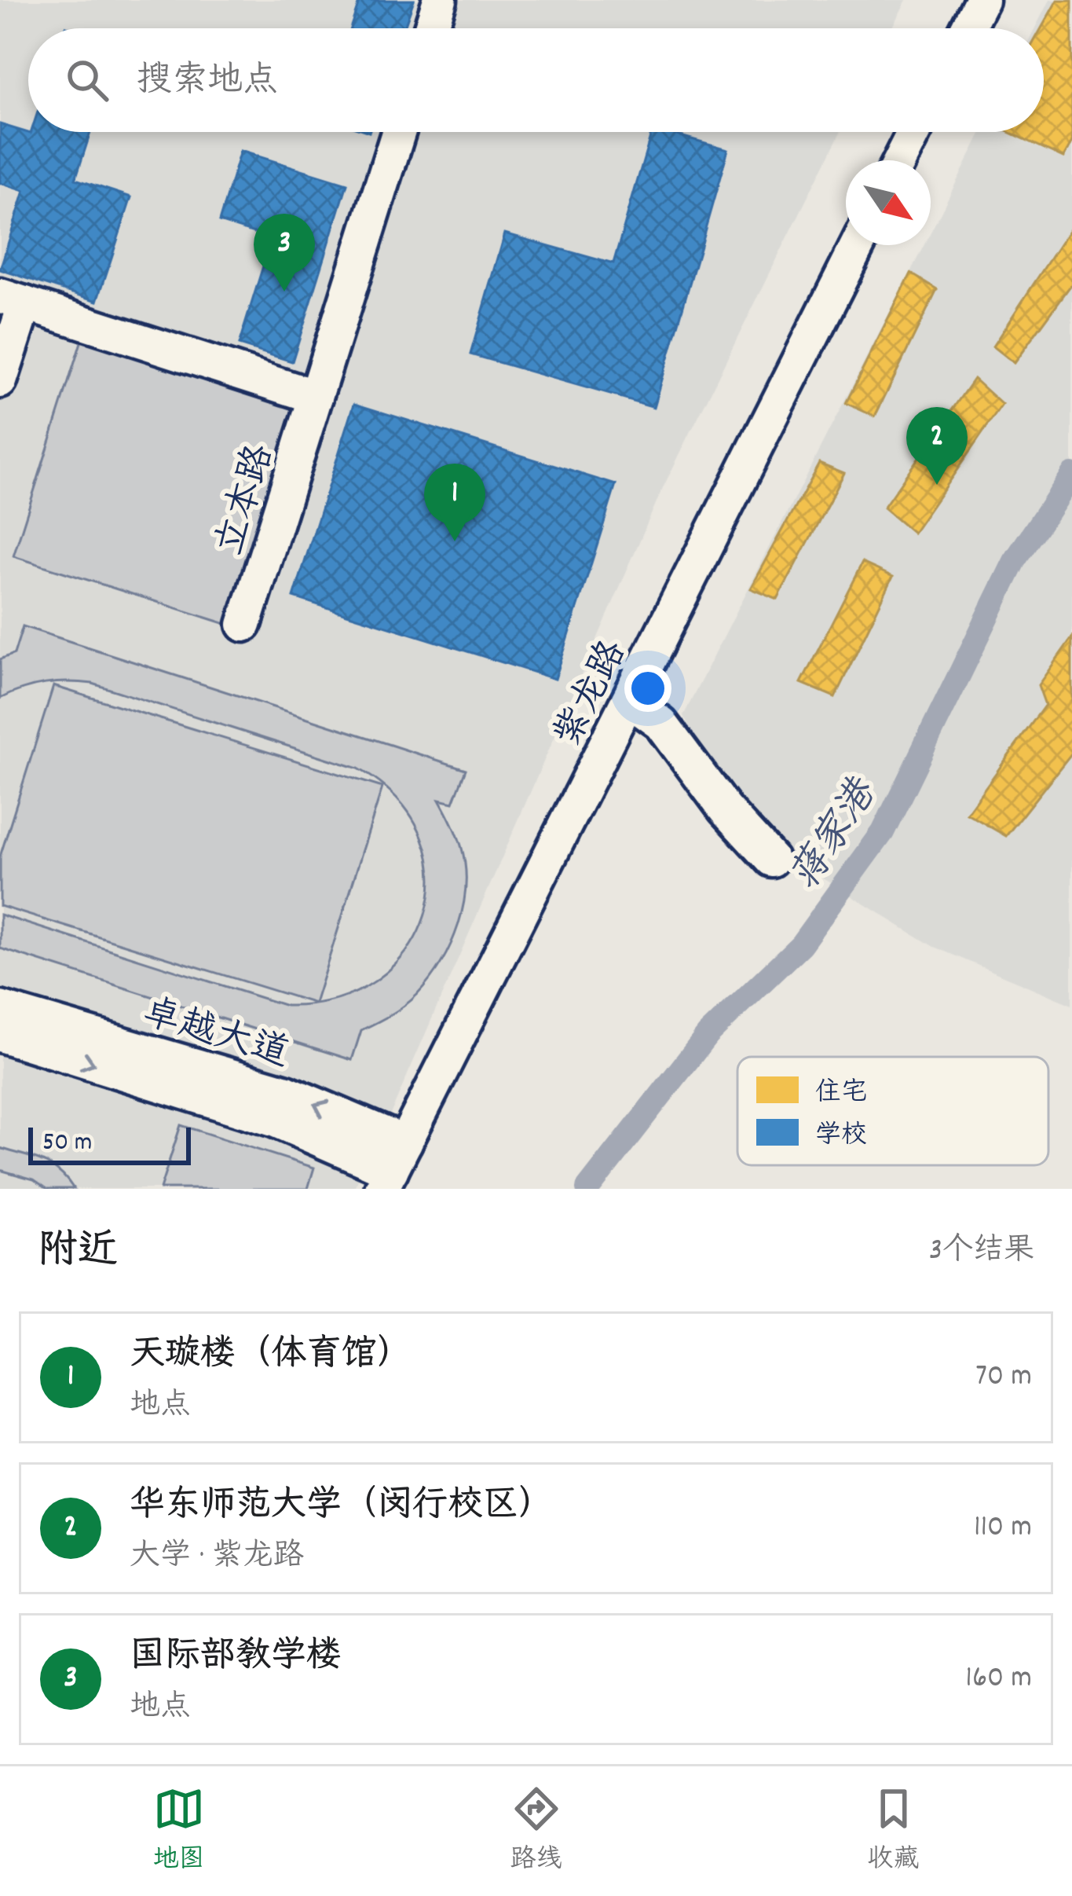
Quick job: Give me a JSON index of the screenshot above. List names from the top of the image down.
{
  "streets": {
    "street": ["立本路", "紫龙路", "卓越大道"]
  },
  "crossings": [
    ["紫龙路", "卓越大道"]
  ],
  "water": ["蒋家港"],
  "legend": ["住宅", "学校"],
  "scale_bar": "50 m",
  "north": "bottom right",
  "page": {
    "search": "搜索地点",
    "pins": ["3", "2", "1"],
    "scale": "50 m",
    "heading": ["附近", "3个结果"],
    "list": [
      {
        "mark": "1",
        "name": "天璇楼（体育馆）",
        "note": "地点",
        "value": "70 m"
      },
      {
        "mark": "2",
        "name": "华东师范大学（闵行校区）",
        "note": "大学 · 紫龙路",
        "value": "110 m"
      },
      {
        "mark": "3",
        "name": "国际部教学楼",
        "note": "地点",
        "value": "160 m"
      }
    ],
    "nav": ["地图", "路线", "收藏"]
  }
}
